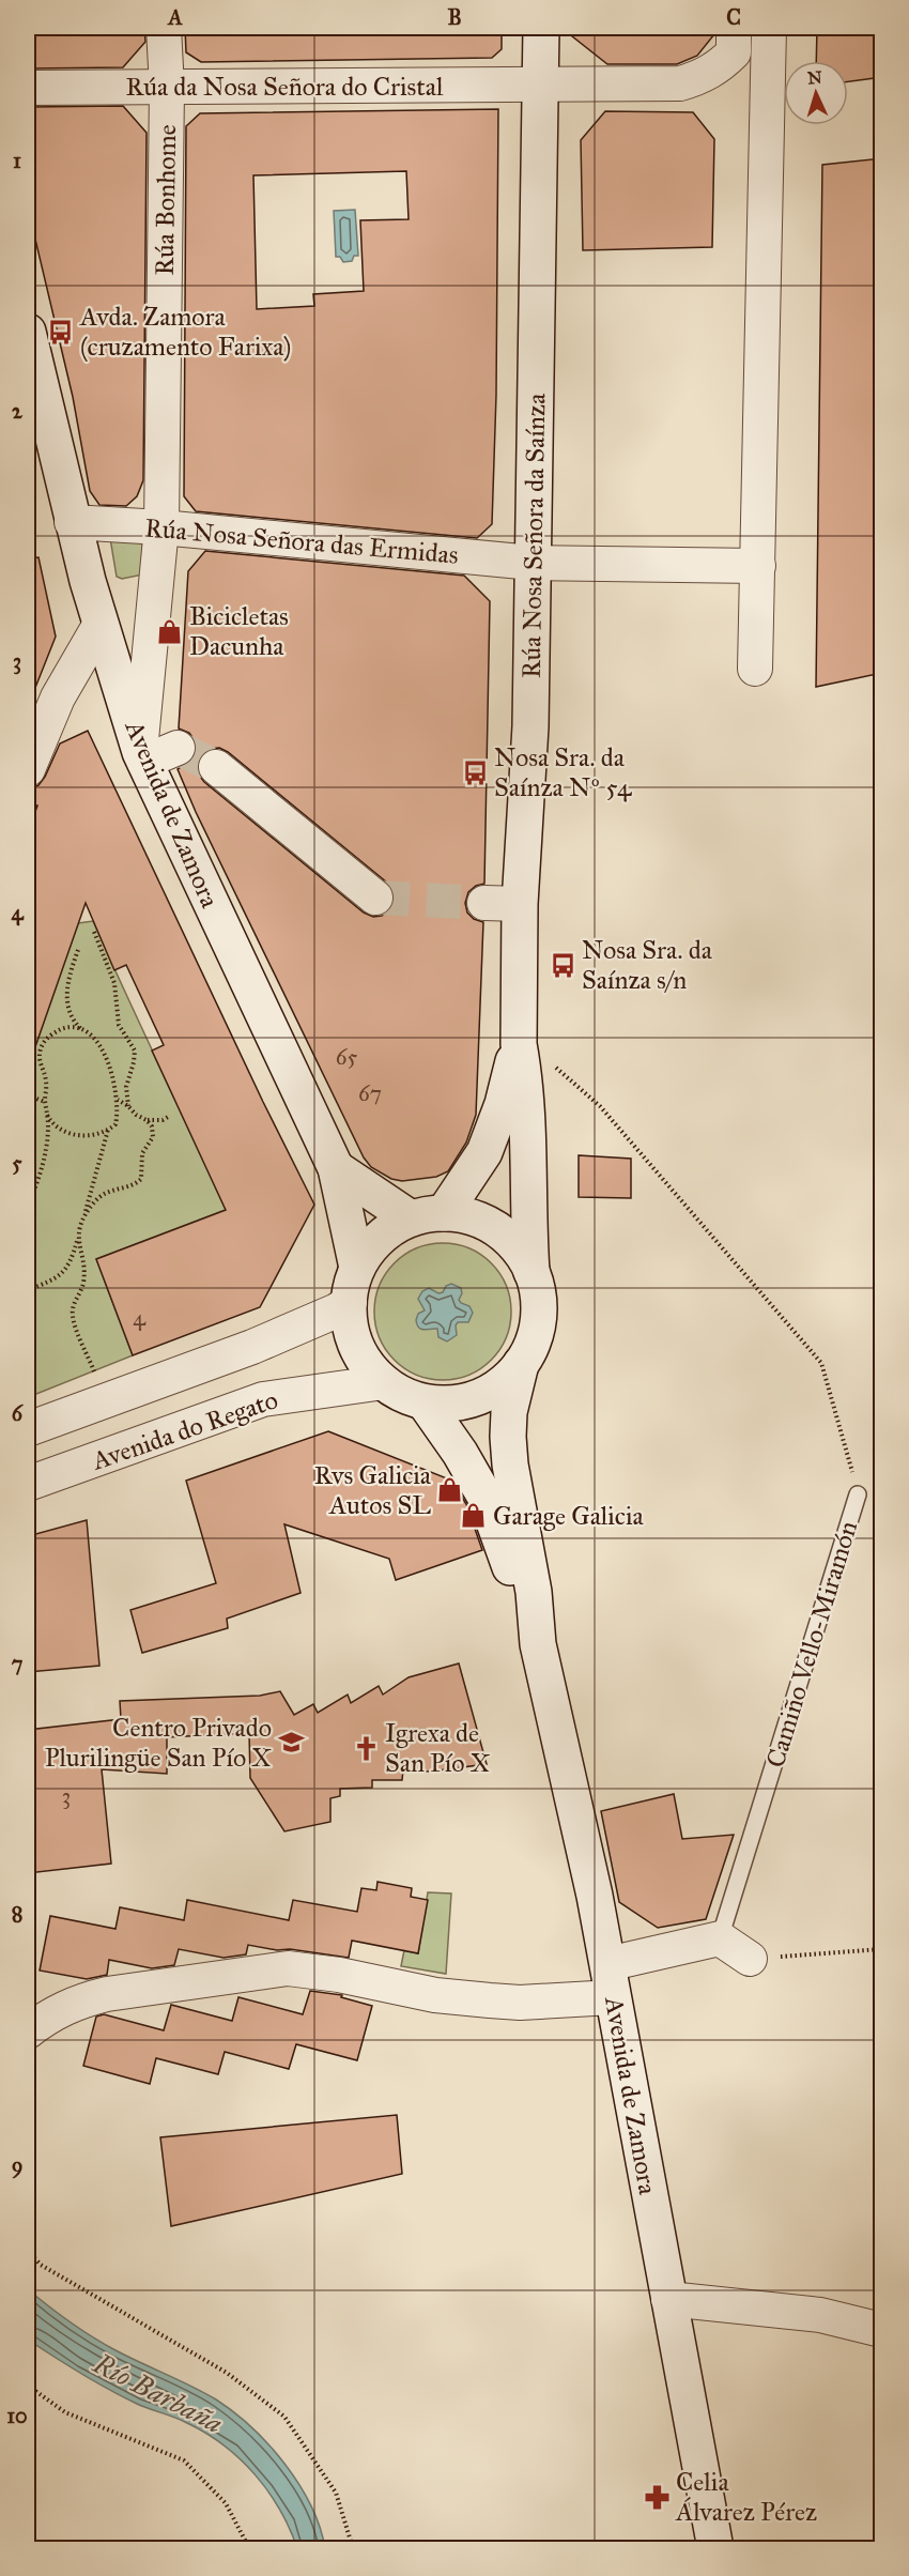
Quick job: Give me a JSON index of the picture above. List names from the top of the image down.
{
  "streets": {
    "street": [
      "Rúa da Nosa Señora do Cristal",
      "Rúa Bonhome",
      "Rúa Nosa Señora da Saínza",
      "Rúa Nosa Señora das Ermidas",
      "Avenida de Zamora",
      "Avenida do Regato"
    ],
    "lane": ["Camiño Vello-Miramón"]
  },
  "crossings": [
    ["Rúa da Nosa Señora do Cristal", "Rúa Bonhome"],
    ["Rúa da Nosa Señora do Cristal", "Rúa Nosa Señora da Saínza"],
    ["Rúa Bonhome", "Rúa Nosa Señora das Ermidas"],
    ["Rúa Bonhome", "Avenida de Zamora"],
    ["Rúa Nosa Señora da Saínza", "Rúa Nosa Señora das Ermidas"],
    ["Rúa Nosa Señora das Ermidas", "Avenida de Zamora"],
    ["Avenida de Zamora", "Avenida do Regato"]
  ],
  "water": ["Río Barbaña"],
  "places": {
    "bus stop": ["Avda. Zamora (cruzamento Farixa)", "Nosa Sra. da Saínza Nº 54", "Nosa Sra. da Saínza s/n"],
    "shop": ["Bicicletas Dacunha", "Rvs Galicia Autos SL", "Garage Galicia"],
    "school or university": ["Centro Privado Plurilingüe San Pío X"],
    "church": ["Igrexa de San Pío X"],
    "pharmacy": ["Celia Álvarez Pérez"]
  },
  "house_numbers": [
    "65",
    "67",
    "4",
    "3"
  ],
  "north": "top",
  "grid": {
    "columns": ["A", "B", "C"],
    "rows": [
      "1",
      "2",
      "3",
      "4",
      "5",
      "6",
      "7",
      "8",
      "9",
      "10"
    ]
  }
}
